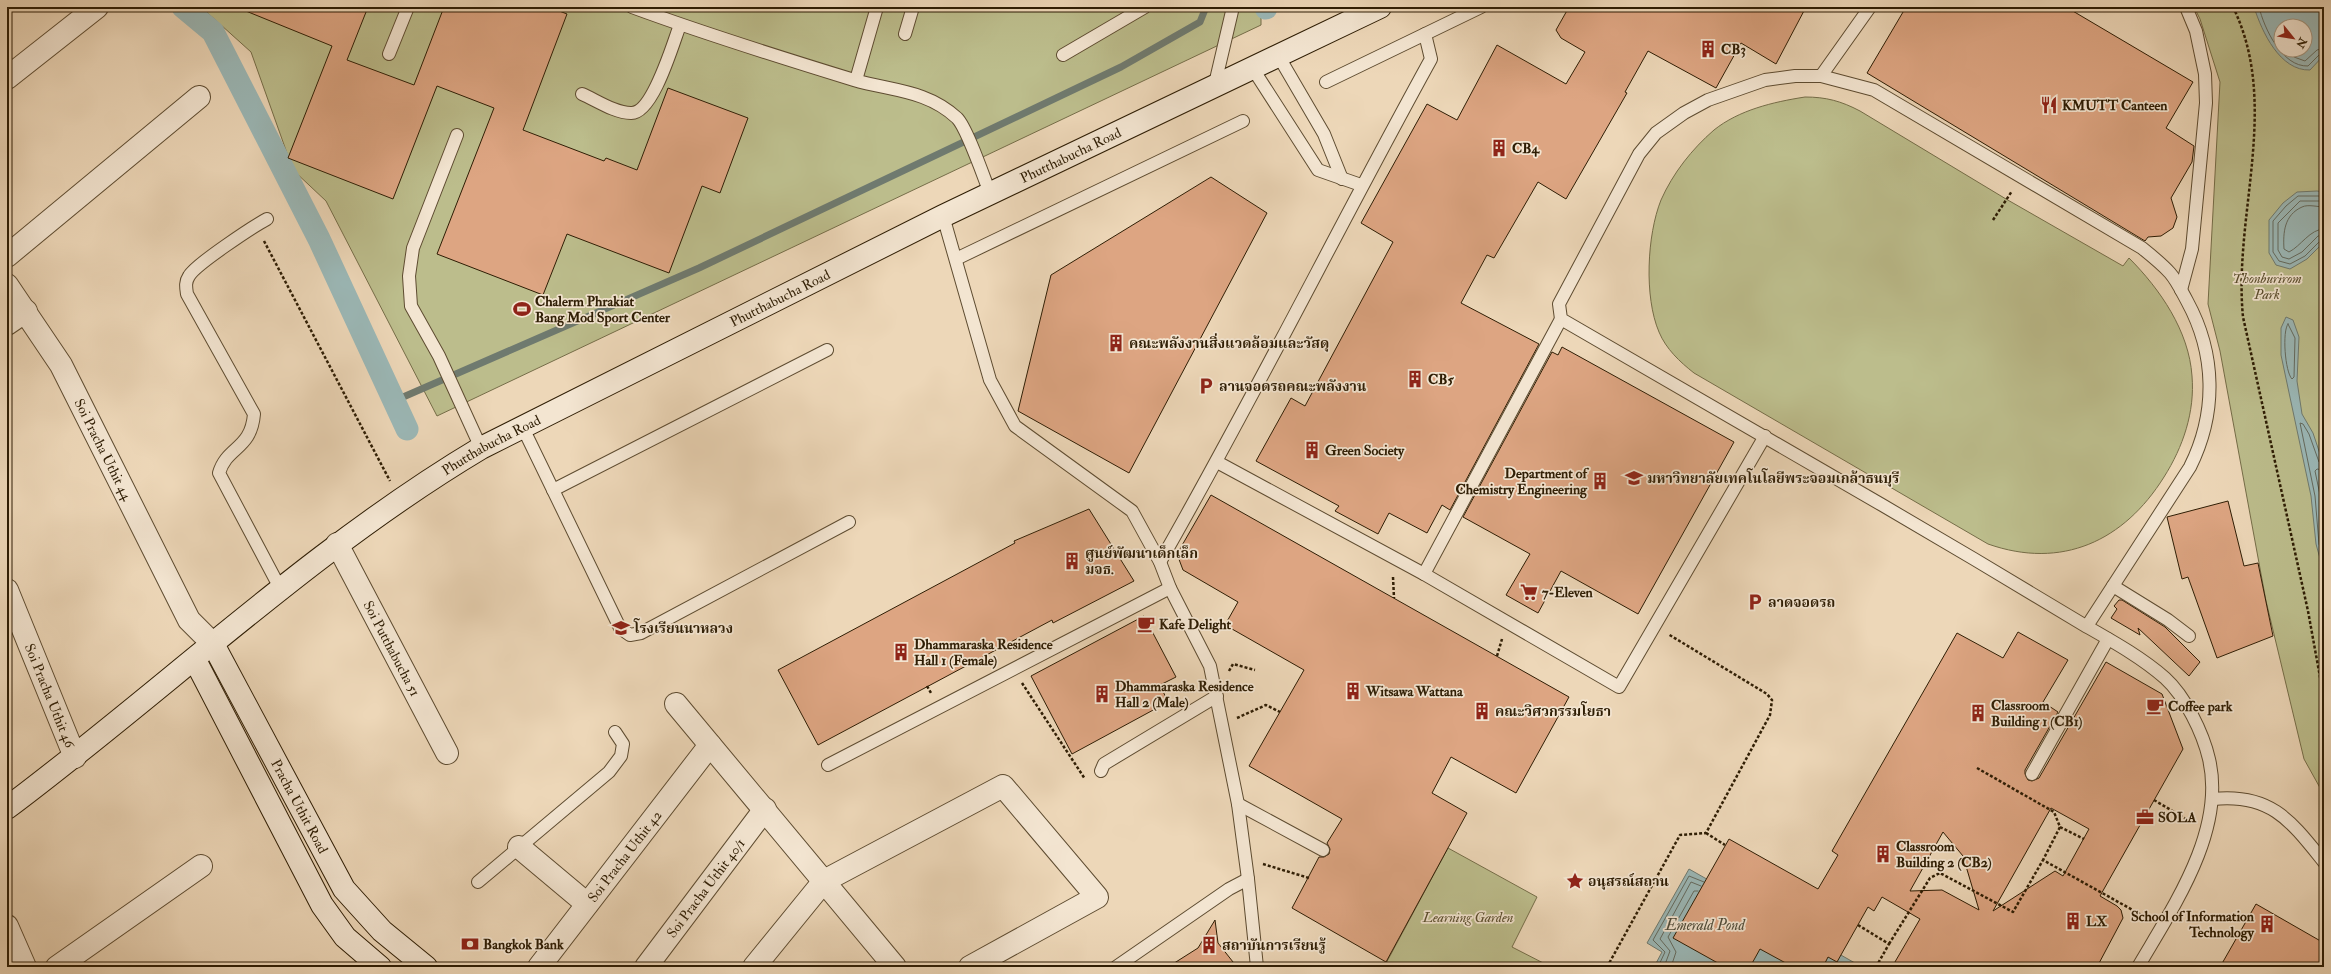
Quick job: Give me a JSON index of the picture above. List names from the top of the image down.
{
  "streets": {
    "street": [
      "Phutthabucha Road",
      "Soi Pracha Uthit 44",
      "Soi Putthabucha 51",
      "Soi Pracha Uthit 46",
      "Pracha Uthit Road",
      "Soi Pracha Uthit 42",
      "Soi Pracha Uthit 40/1"
    ]
  },
  "crossings": [
    ["Phutthabucha Road", "Soi Pracha Uthit 44"],
    ["Phutthabucha Road", "Soi Putthabucha 51"],
    ["Phutthabucha Road", "Pracha Uthit Road"],
    ["Soi Pracha Uthit 44", "Pracha Uthit Road"]
  ],
  "water": ["Emerald Pond"],
  "parks": ["Thonburirom Park", "Learning Garden"],
  "places": {
    "building": [
      "CB3",
      "CB4",
      "คณะพลังงานสิ่งแวดล้อมและวัสดุ",
      "CB5",
      "Green Society",
      "Department of Chemistry Engineering",
      "ศูนย์พัฒนาเด็กเล็ก มจธ.",
      "Dhammaraska Residence Hall 1 (Female)",
      "Witsawa Wattana",
      "Dhammaraska Residence Hall 2 (Male)",
      "คณะวิศวกรรมโยธา",
      "Classroom Building 1 (CB1)",
      "Classroom Building 2 (CB2)",
      "LX",
      "School of Information Technology",
      "สถาบันการเรียนรู้"
    ],
    "restaurant": ["KMUTT Canteen"],
    "sports": ["Chalerm Phrakiat Bang Mod Sport Center"],
    "parking": ["ลานจอดรถคณะพลังงาน", "ลาดจอดรถ"],
    "school or university": ["มหาวิทยาลัยเทคโนโลยีพระจอมเกล้าธนบุรี", "โรงเรียนนาหลวง"],
    "supermarket": ["7-Eleven"],
    "cafe": ["Kafe Delight", "Coffee park"],
    "office": ["SOLA"],
    "place": ["อนุสรณ์สถาน"],
    "bank": ["Bangkok Bank"]
  },
  "north": "bottom right"
}
